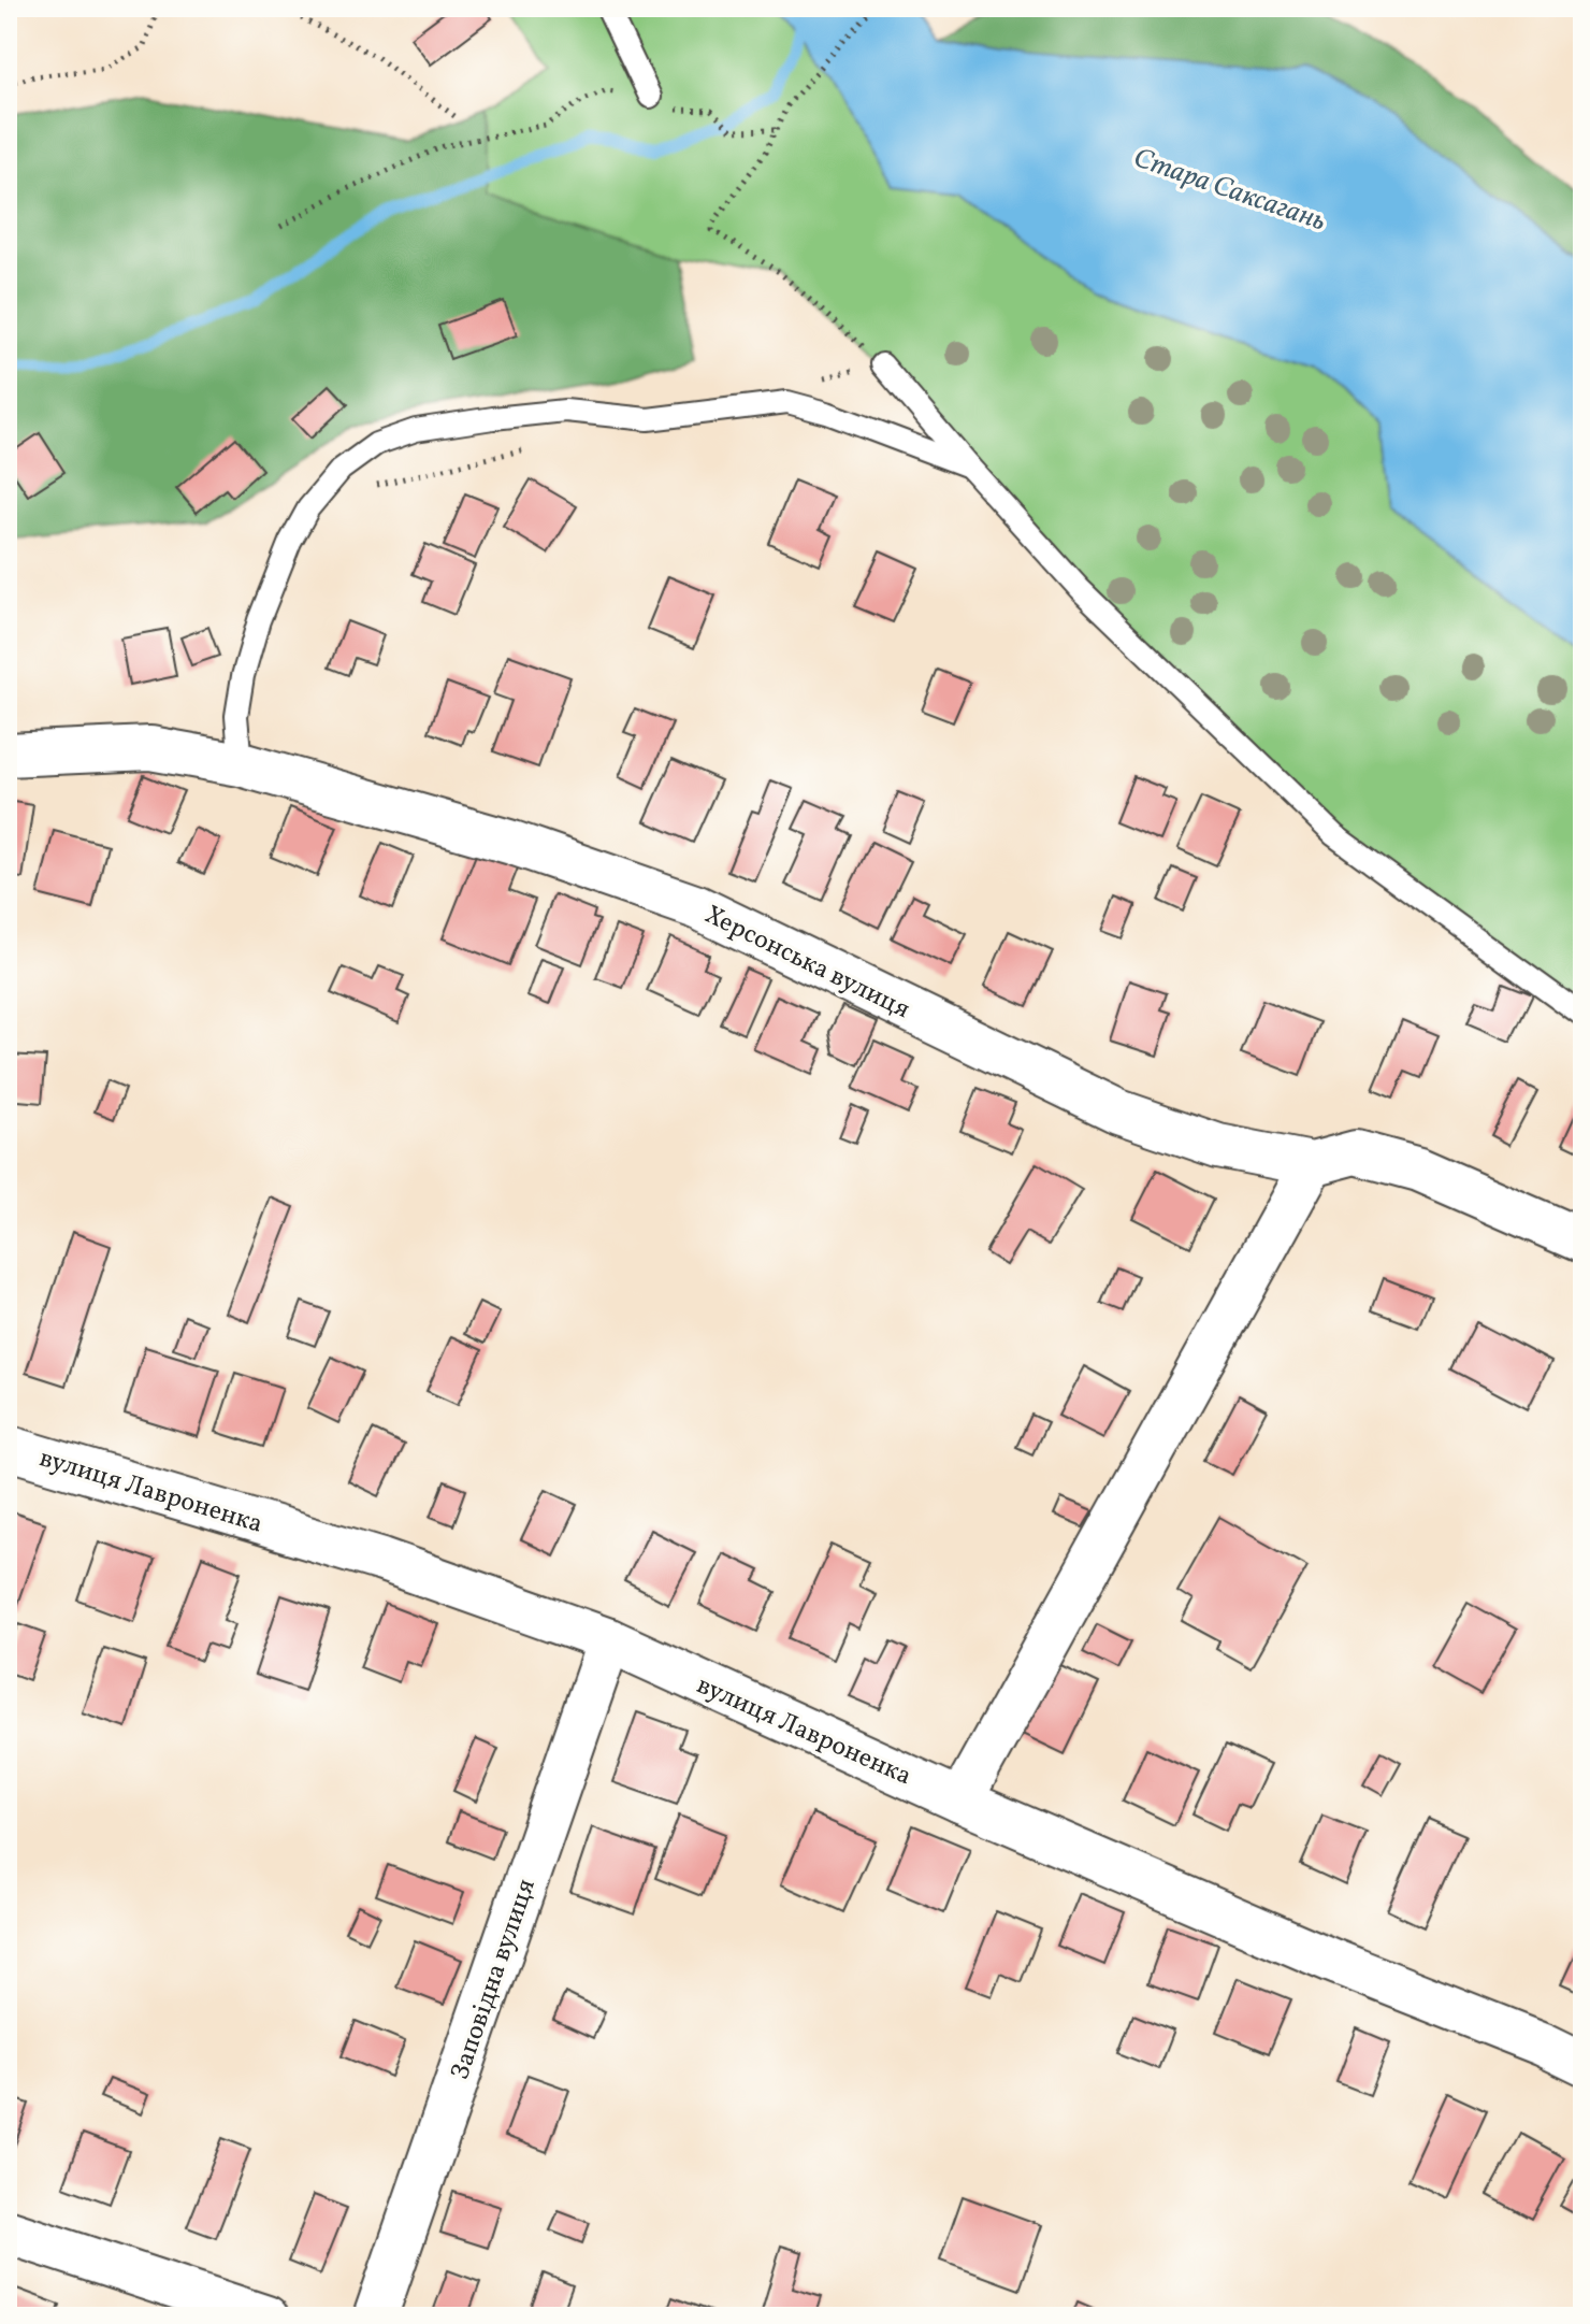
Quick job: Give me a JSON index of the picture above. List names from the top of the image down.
{
  "streets": {
    "street": ["Херсонська вулиця", "вулиця Лавроненка", "Заповідна вулиця"]
  },
  "crossings": [
    ["вулиця Лавроненка", "Заповідна вулиця"]
  ],
  "water": ["Стара Саксагань"]
}
